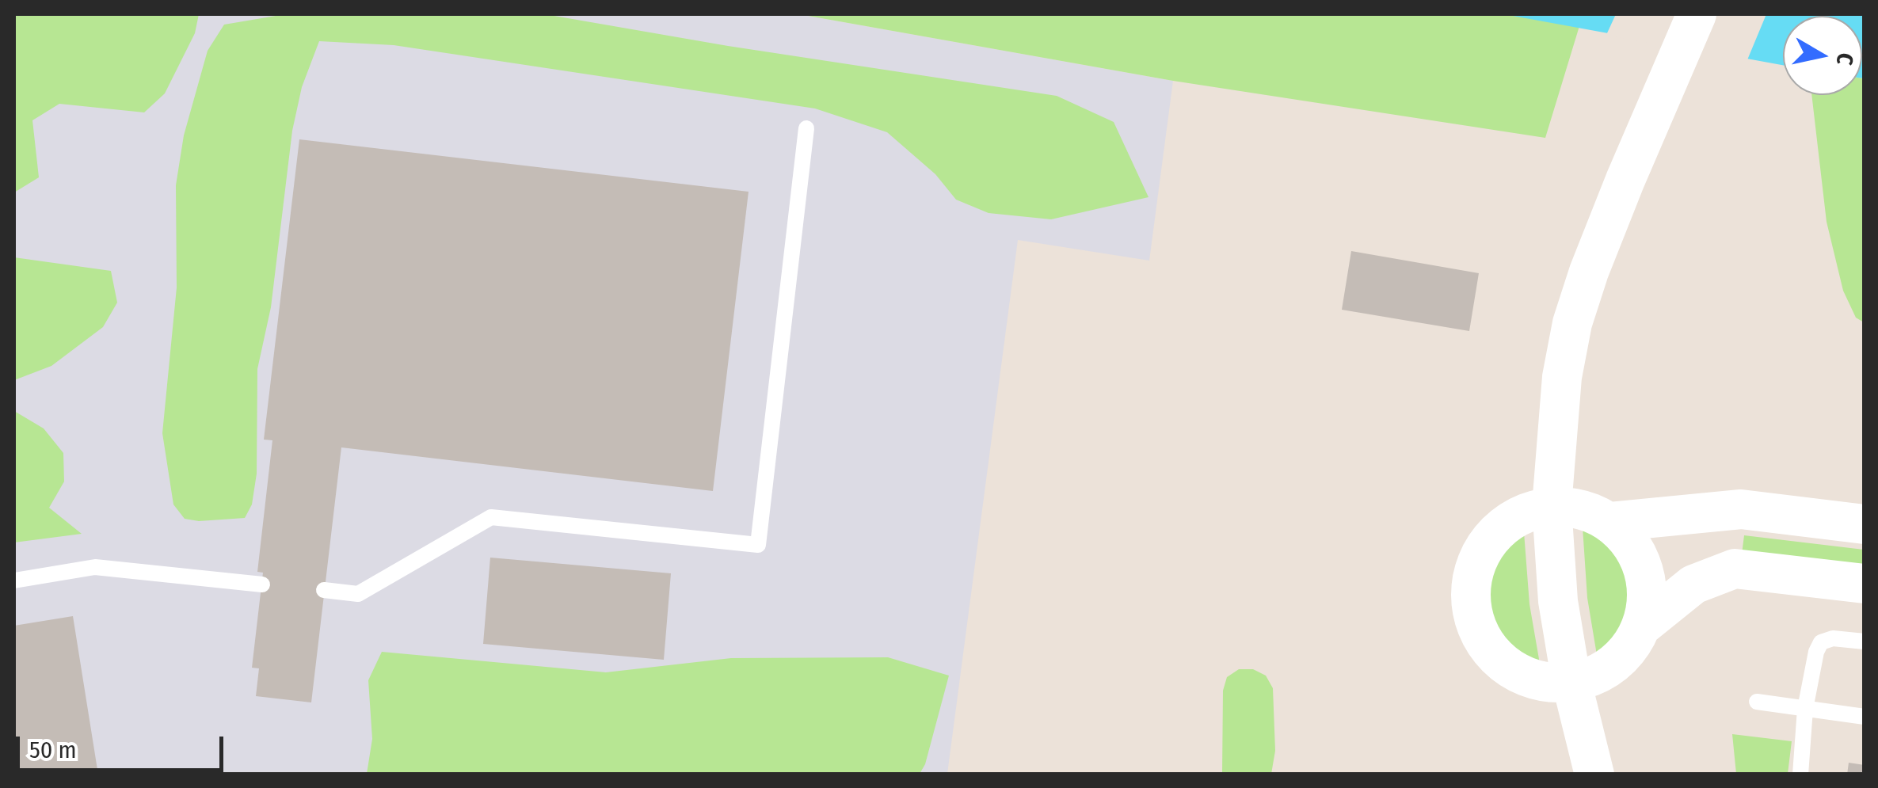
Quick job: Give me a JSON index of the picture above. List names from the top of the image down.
{
  "scale_bar": "50 m",
  "north": "right"
}
